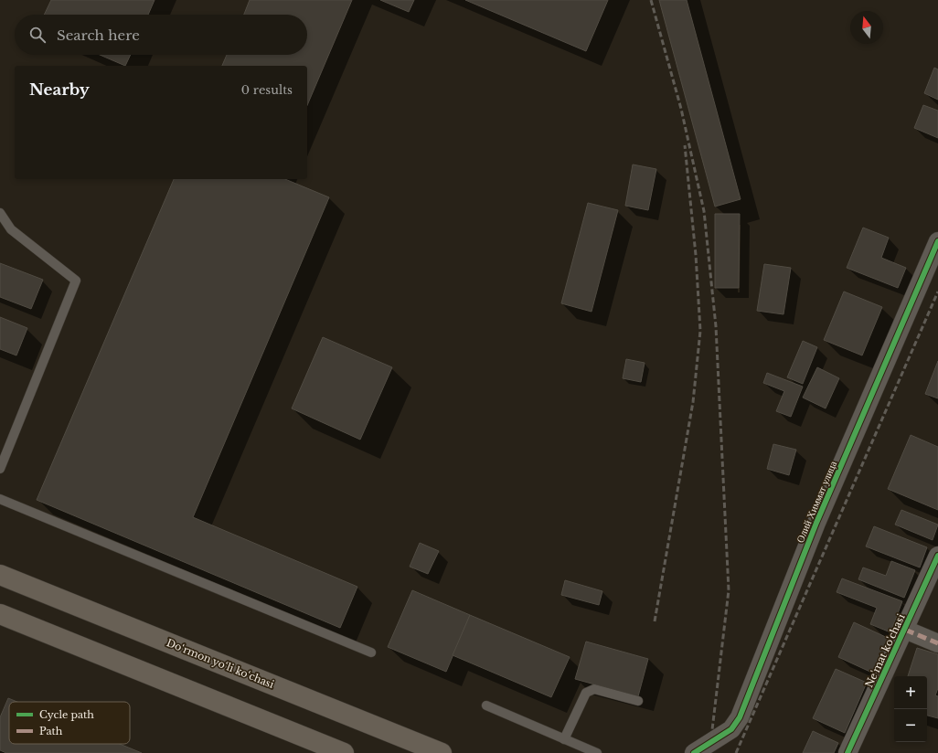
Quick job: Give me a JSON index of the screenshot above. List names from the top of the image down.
{
  "streets": {
    "main road": ["Do‘rmon yo‘li ko‘chasi"],
    "street": ["Олий Химмат улица", "Ne'mat ko'chasi"]
  },
  "legend": ["Cycle path", "Path"],
  "north": "top",
  "page": {
    "search": "Search here",
    "heading": ["Nearby", "0 results"],
    "map_buttons": ["+", "−"]
  }
}
